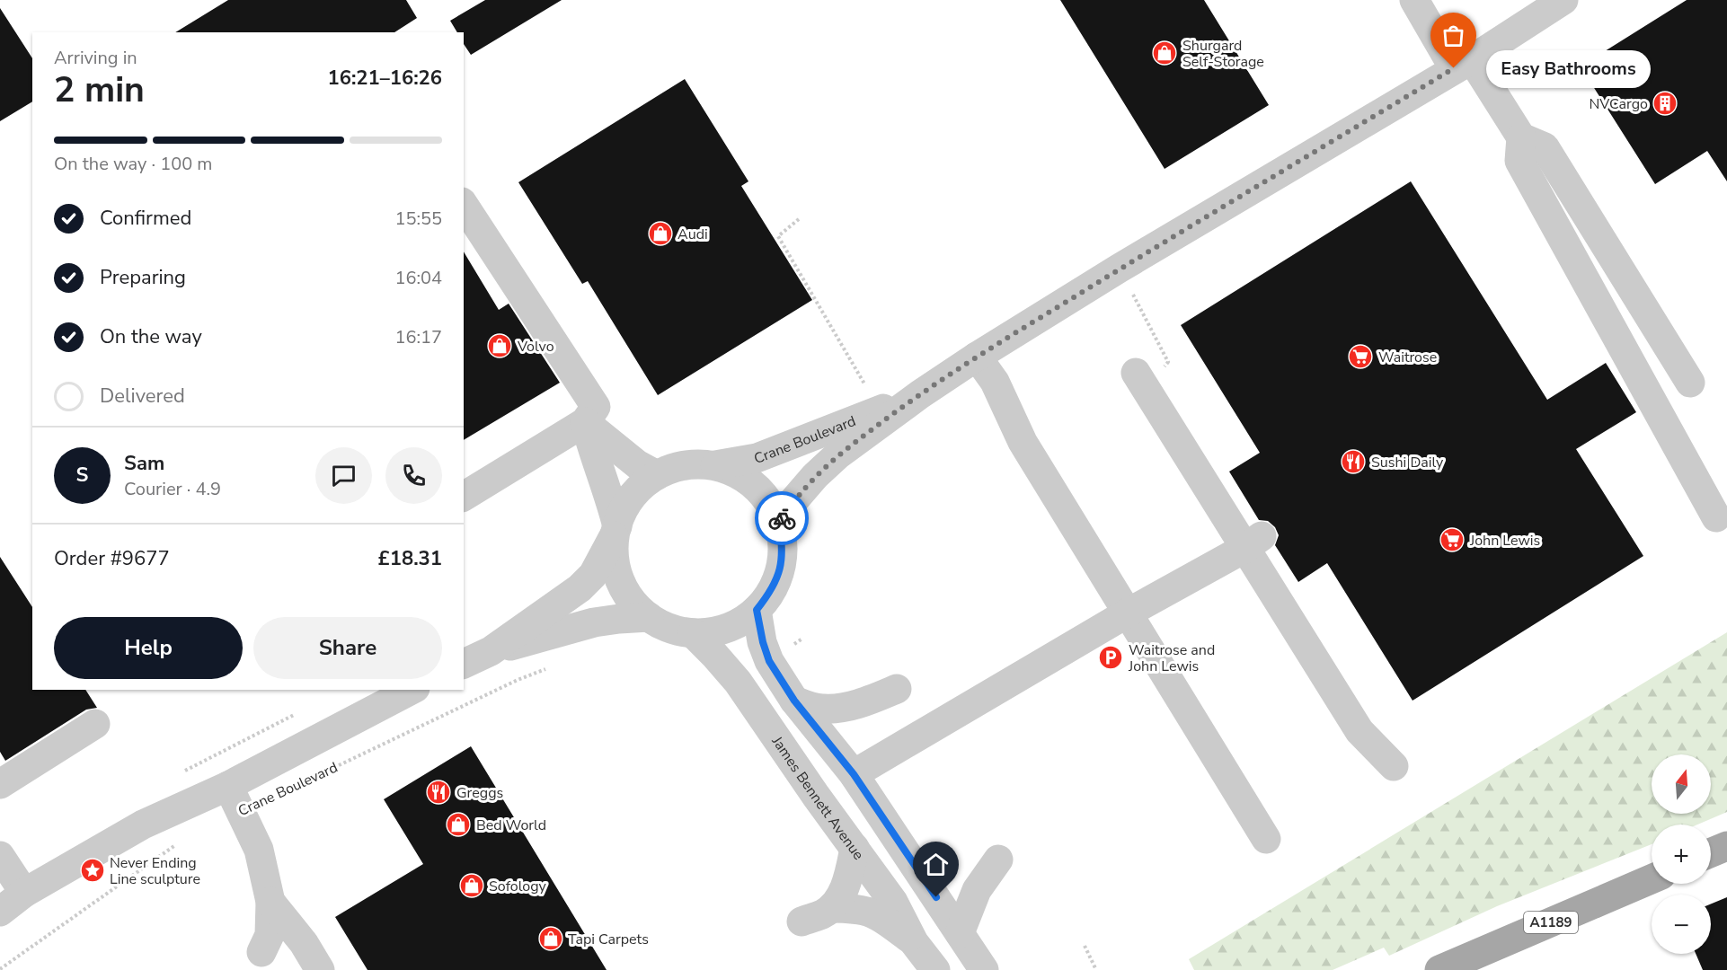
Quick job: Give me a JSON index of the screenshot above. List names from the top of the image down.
{
  "streets": {
    "main road": ["A1189"],
    "street": ["Crane Boulevard", "James Bennett Avenue"]
  },
  "crossings": [
    ["Crane Boulevard", "James Bennett Avenue"]
  ],
  "places": {
    "shop": [
      "Shurgard Self-Storage",
      "Audi",
      "Volvo",
      "Bed World",
      "Sofology",
      "Tapi Carpets"
    ],
    "other": ["Easy Bathrooms"],
    "building": ["NVCargo"],
    "supermarket": ["Waitrose", "John Lewis"],
    "restaurant": ["Sushi Daily", "Greggs"],
    "parking": ["Waitrose and John Lewis"],
    "place": ["Never Ending Line sculpture"]
  },
  "north": "top",
  "page": {
    "heading": ["2 min", "Arriving in", "16:21–16:26"],
    "panel": [
      "Sam",
      "Courier · 4.9",
      "Order #9677",
      "£18.31"
    ],
    "bubble": "Easy Bathrooms",
    "bar": "On the way · 100 m",
    "list": [
      ["Confirmed", "15:55"],
      ["Preparing", "16:04"],
      ["On the way", "16:17"],
      "Delivered"
    ],
    "round": "S",
    "buttons": ["Help", "Share"],
    "map_buttons": ["+", "−"]
  }
}
